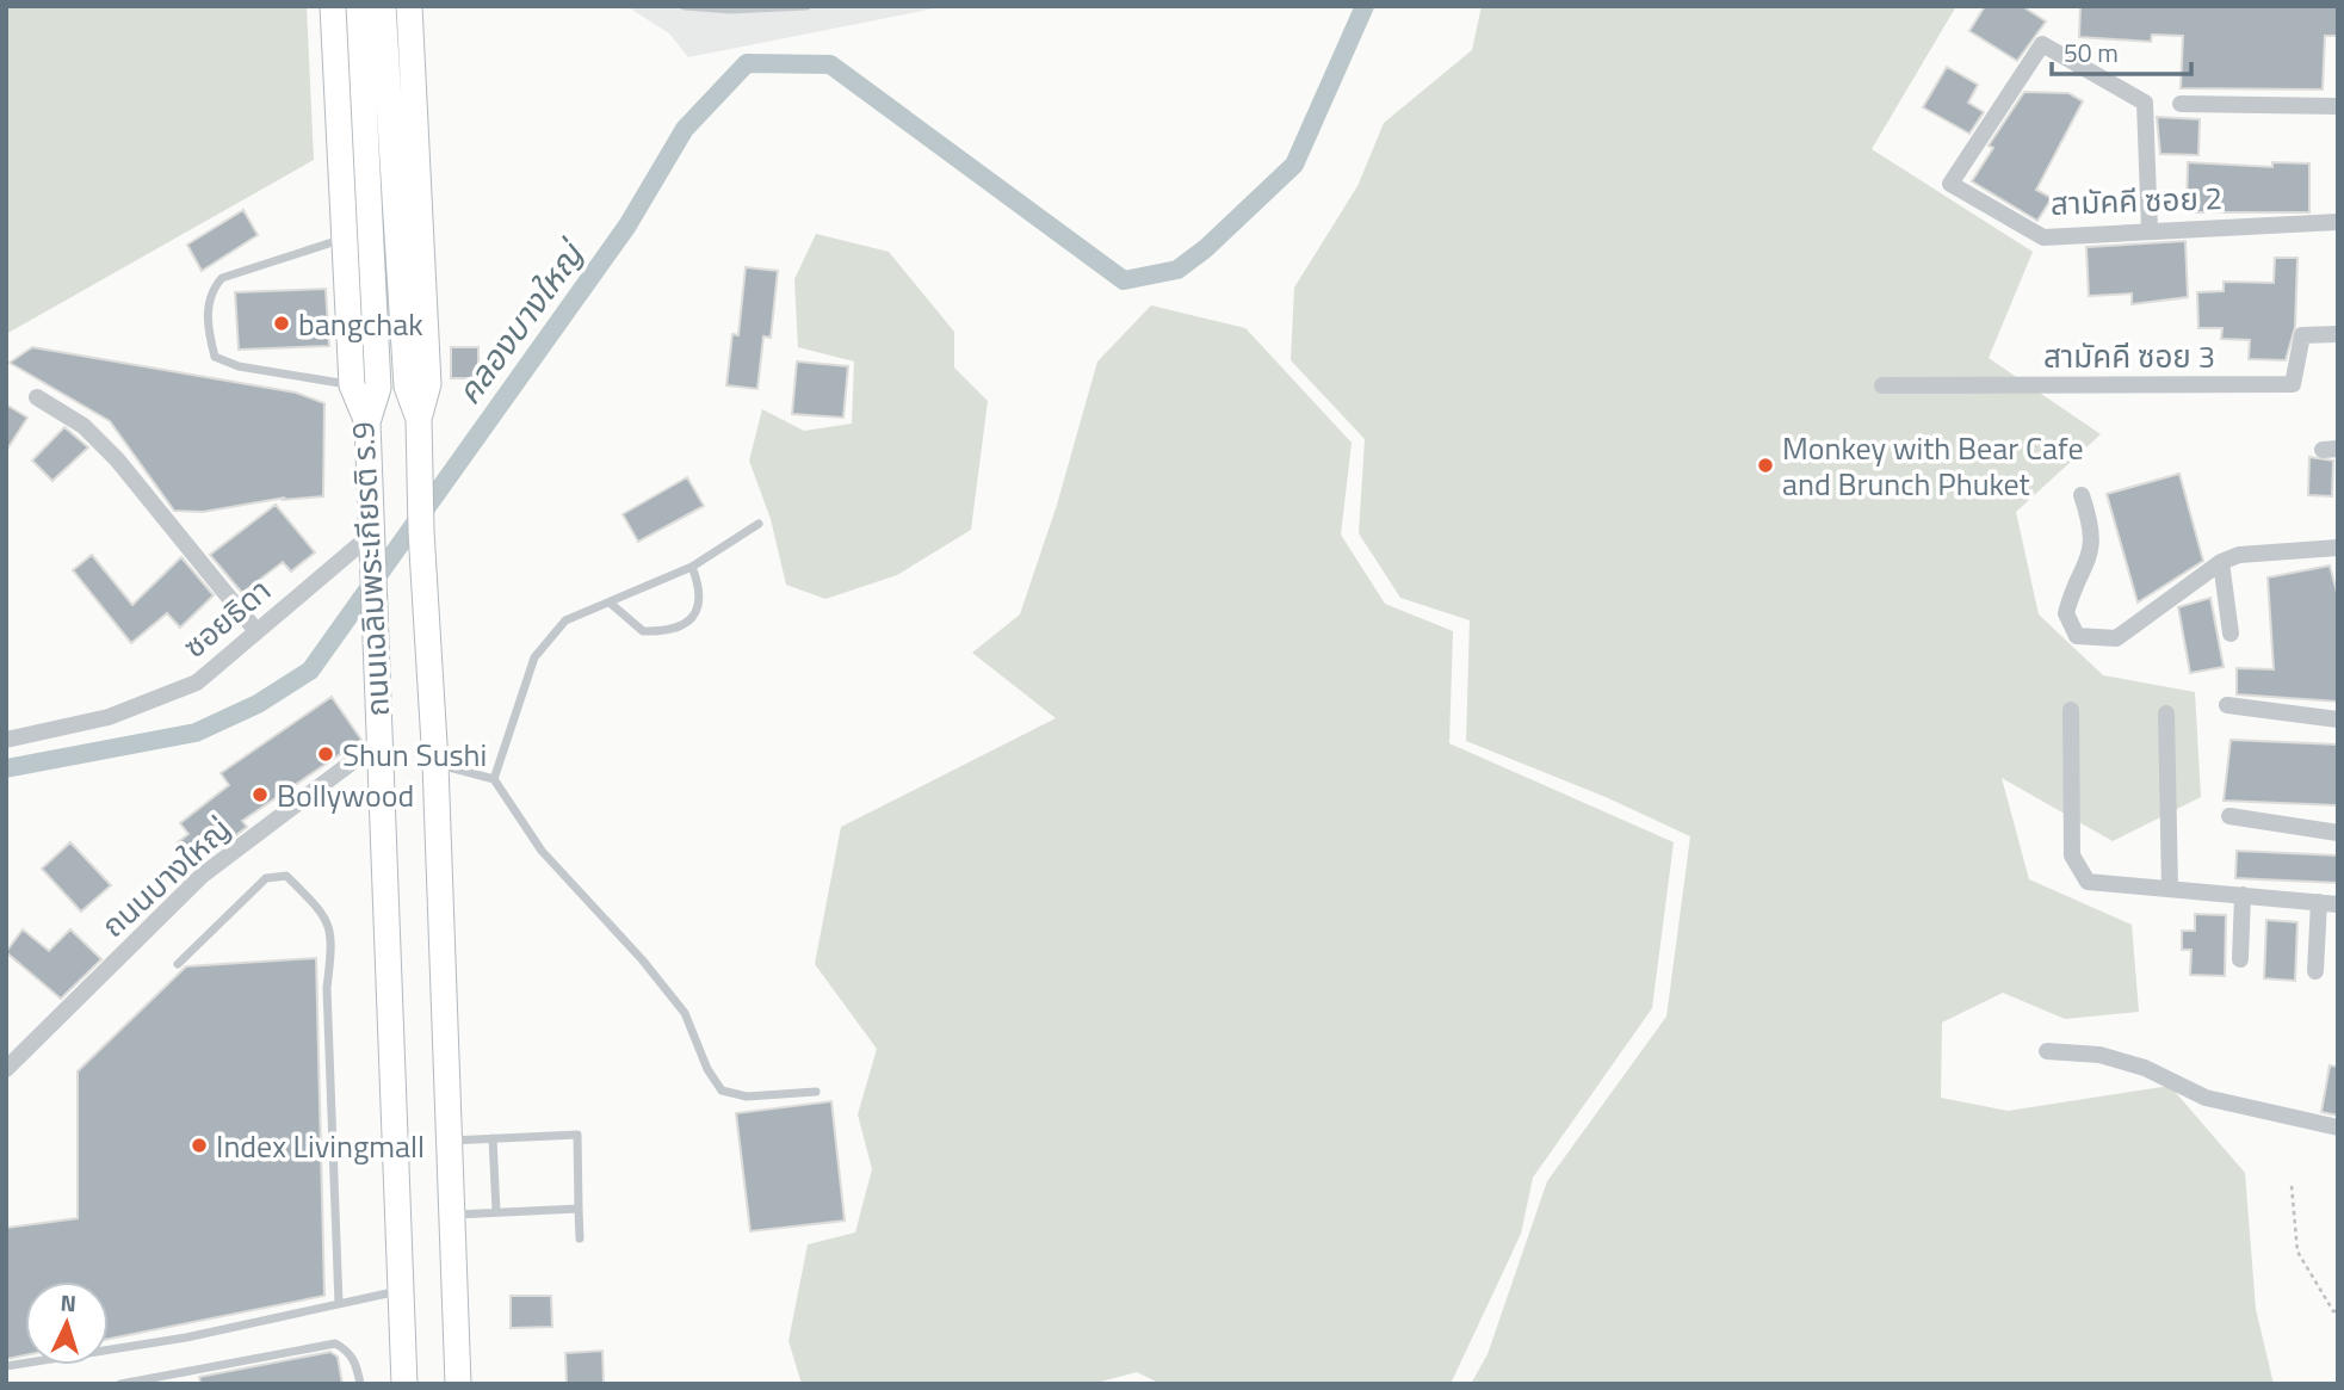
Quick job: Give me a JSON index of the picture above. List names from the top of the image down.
{
  "streets": {
    "main road": ["ถนนเฉลิมพระเกียรติ ร.9"],
    "street": [
      "สามัคคี ซอย 2",
      "สามัคคี ซอย 3",
      "ซอยธิดา",
      "ถนนบางใหญ่"
    ]
  },
  "crossings": [
    ["ถนนเฉลิมพระเกียรติ ร.9", "ซอยธิดา"],
    ["ถนนเฉลิมพระเกียรติ ร.9", "ถนนบางใหญ่"]
  ],
  "water": ["คลองบางใหญ่"],
  "places": [
    "bangchak",
    "Monkey with Bear Cafe and Brunch Phuket",
    "Shun Sushi",
    "Bollywood",
    "Index Livingmall"
  ],
  "scale_bar": "50 m",
  "north": "top"
}
